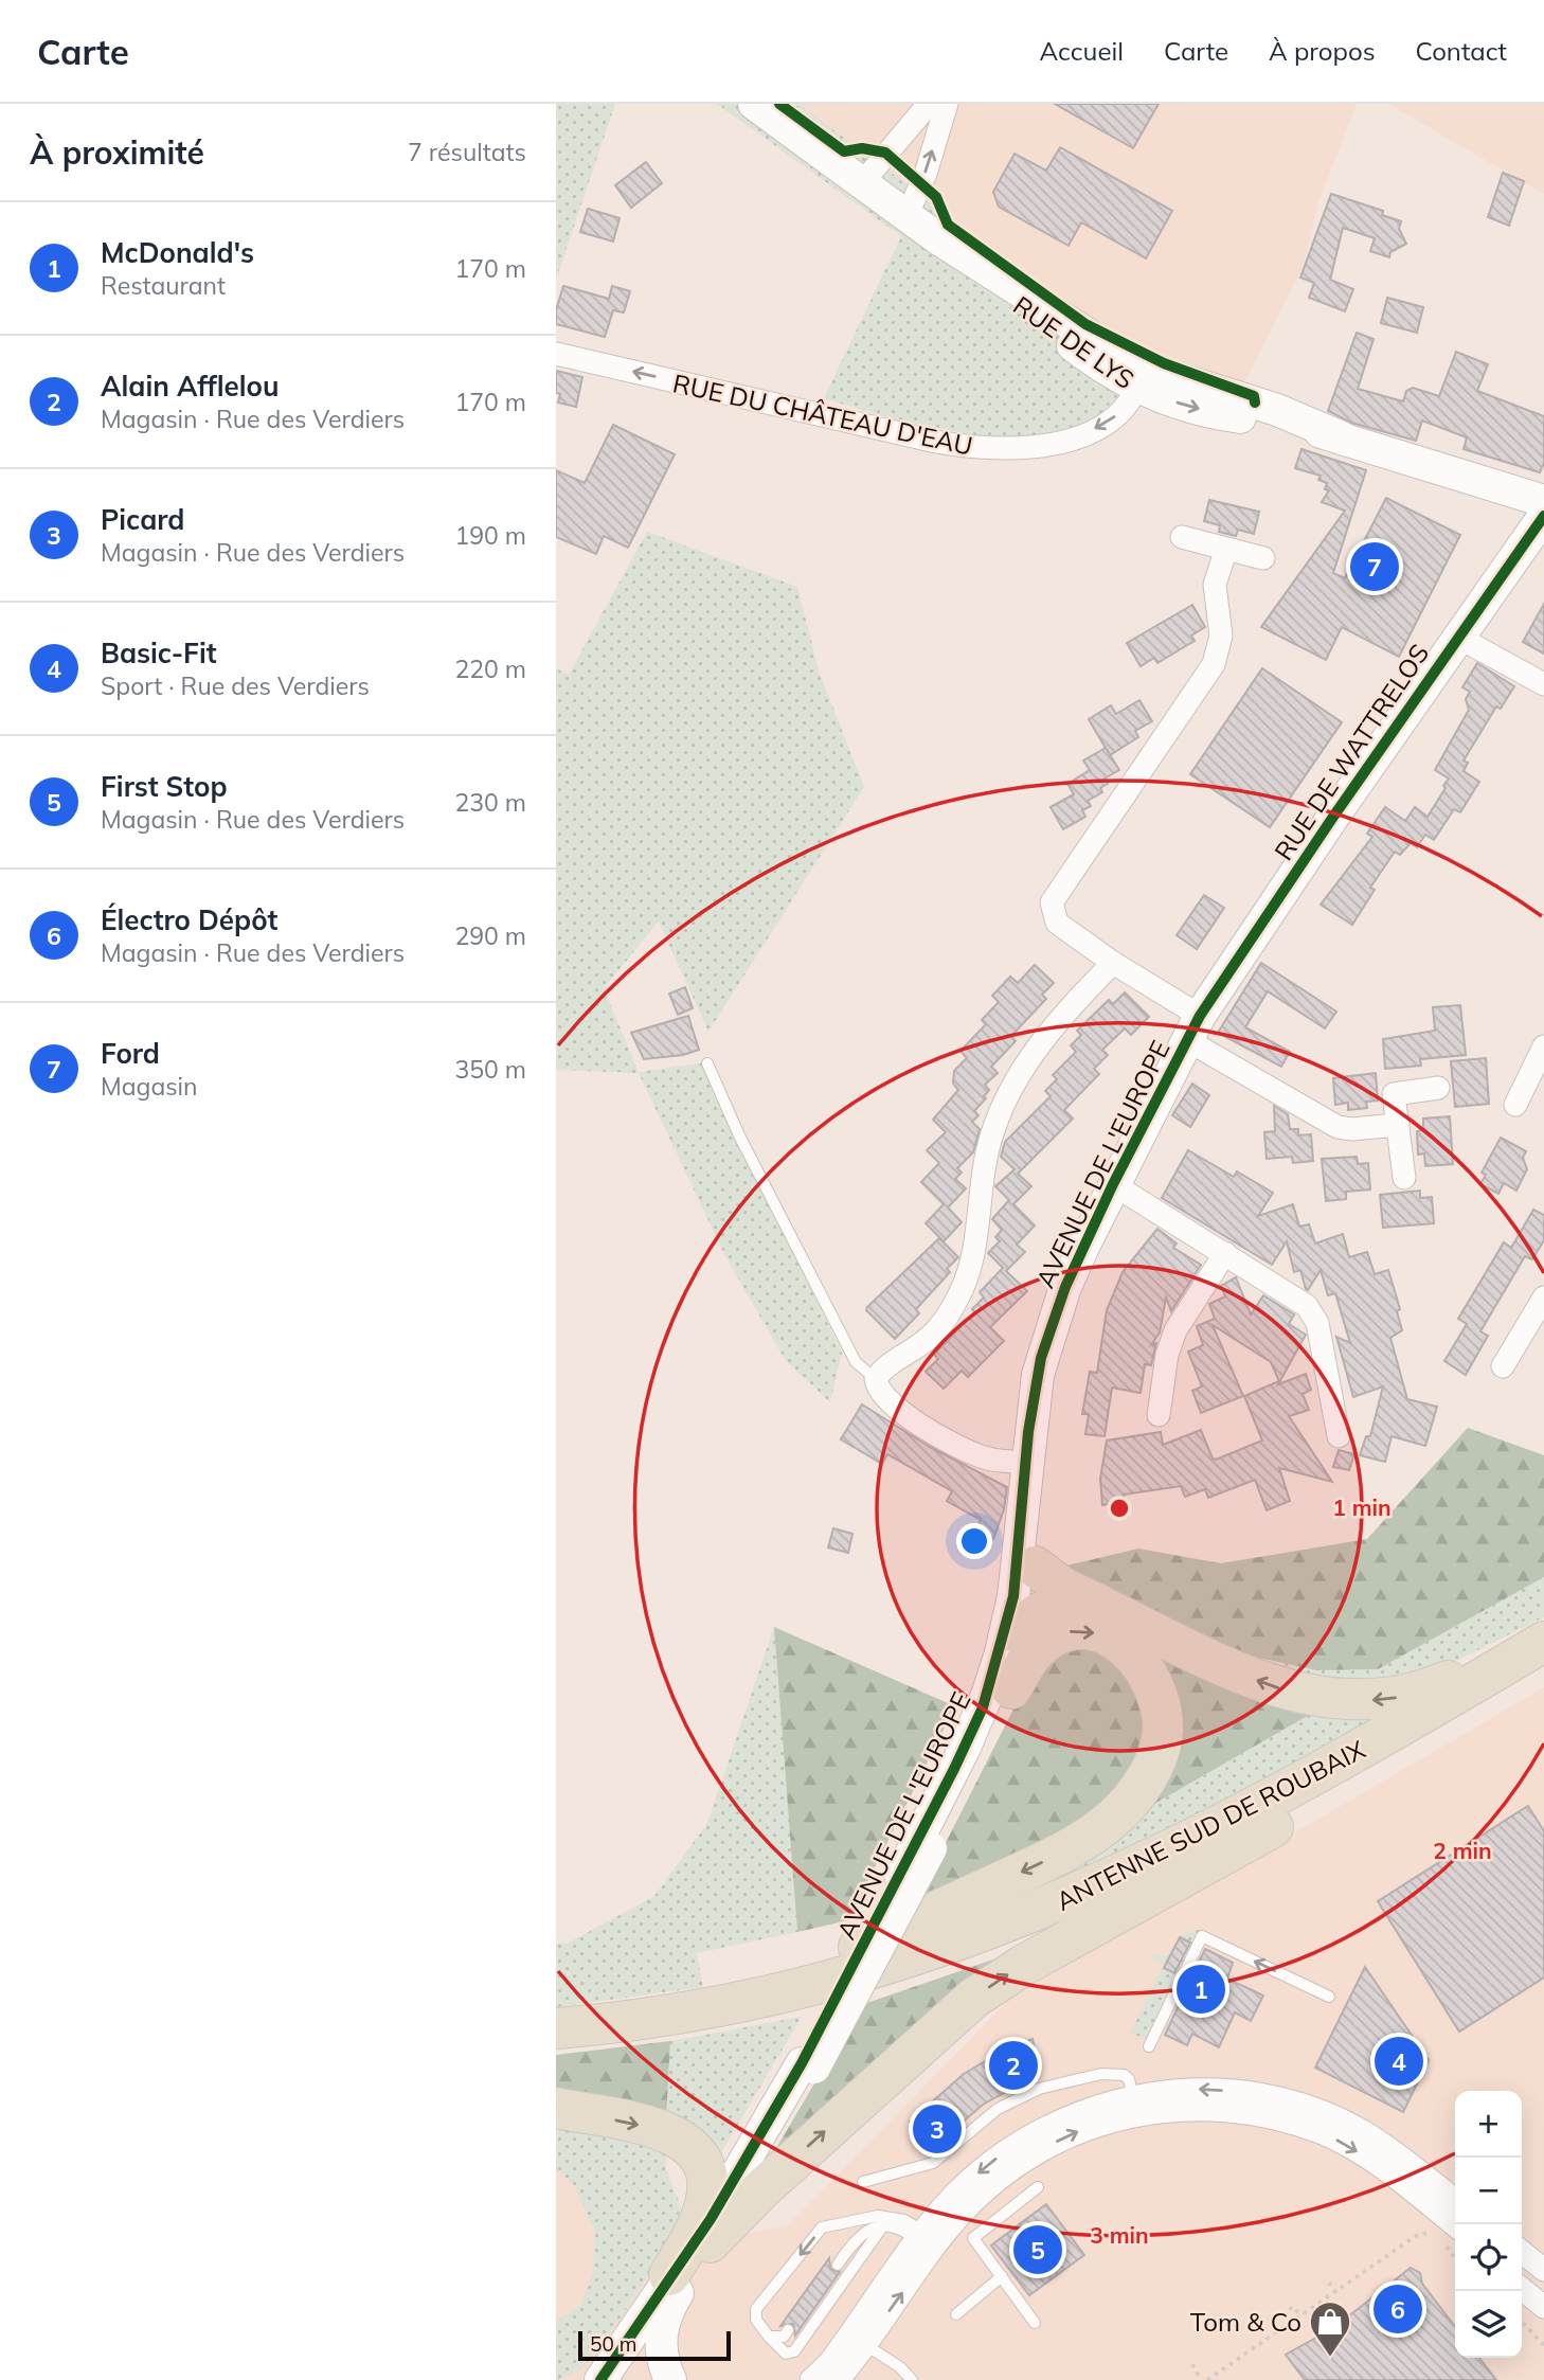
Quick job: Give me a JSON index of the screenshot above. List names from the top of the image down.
{
  "streets": {
    "highway": ["ANTENNE SUD DE ROUBAIX"],
    "street": [
      "RUE DE LYS",
      "RUE DU CHÂTEAU D'EAU",
      "RUE DE WATTRELOS",
      "AVENUE DE L'EUROPE"
    ]
  },
  "crossings": [
    ["RUE DE LYS", "RUE DU CHÂTEAU D'EAU"],
    ["RUE DE WATTRELOS", "AVENUE DE L'EUROPE"]
  ],
  "one_way": ["RUE DU CHÂTEAU D'EAU"],
  "places": {
    "shop": ["Tom & Co"]
  },
  "scale_bar": "50 m",
  "page": {
    "header": "Carte",
    "nav": [
      "Accueil",
      "Carte",
      "À propos",
      "Contact"
    ],
    "heading": ["À proximité", "7 résultats"],
    "list": [
      {
        "mark": "1",
        "name": "McDonald's",
        "note": "Restaurant",
        "value": "170 m"
      },
      {
        "mark": "2",
        "name": "Alain Afflelou",
        "note": "Magasin · Rue des Verdiers",
        "value": "170 m"
      },
      {
        "mark": "3",
        "name": "Picard",
        "note": "Magasin · Rue des Verdiers",
        "value": "190 m"
      },
      {
        "mark": "4",
        "name": "Basic-Fit",
        "note": "Sport · Rue des Verdiers",
        "value": "220 m"
      },
      {
        "mark": "5",
        "name": "First Stop",
        "note": "Magasin · Rue des Verdiers",
        "value": "230 m"
      },
      {
        "mark": "6",
        "name": "Électro Dépôt",
        "note": "Magasin · Rue des Verdiers",
        "value": "290 m"
      },
      {
        "mark": "7",
        "name": "Ford",
        "note": "Magasin",
        "value": "350 m"
      }
    ],
    "pins": [
      "7",
      "1",
      "4",
      "2",
      "3",
      "5",
      "6"
    ],
    "map_buttons": ["+", "−"],
    "scale": "50 m"
  },
  "rings": ["1 min", "2 min", "3 min"]
}
